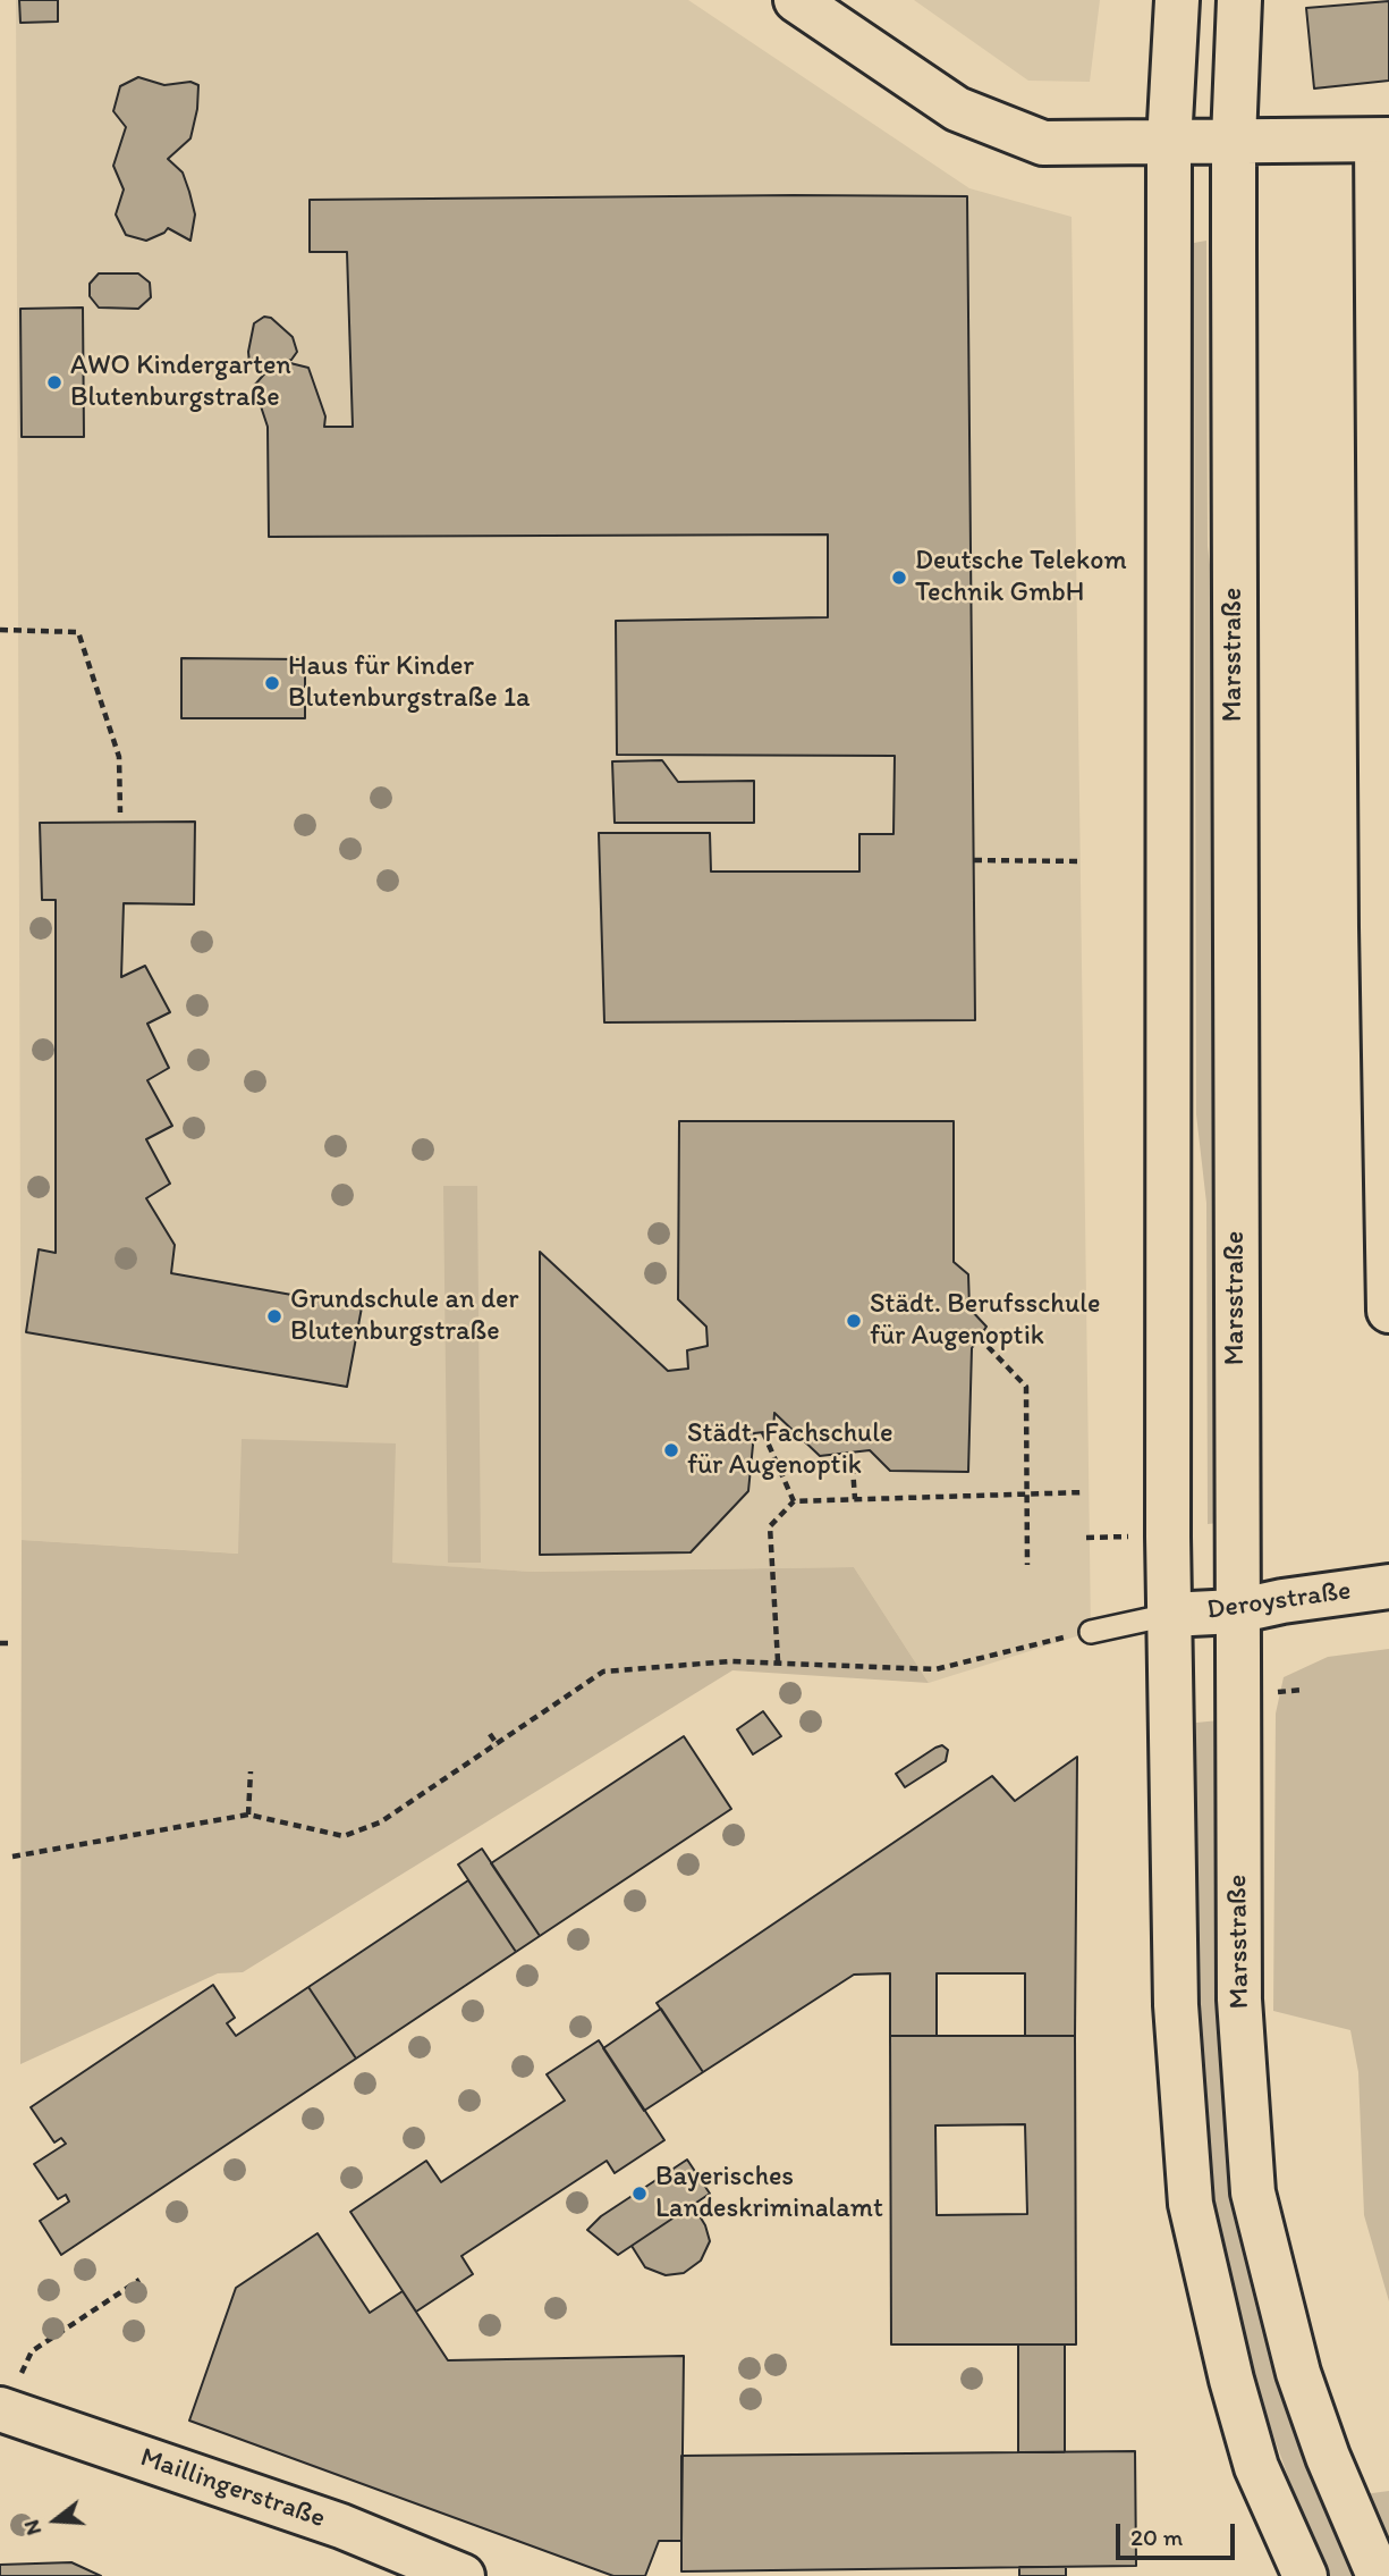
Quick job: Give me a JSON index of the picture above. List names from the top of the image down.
{
  "streets": {
    "main road": ["Marsstraße", "Deroystraße", "Maillingerstraße"]
  },
  "crossings": [
    ["Marsstraße", "Deroystraße"]
  ],
  "places": [
    "AWO Kindergarten Blutenburgstraße",
    "Deutsche Telekom Technik GmbH",
    "Haus für Kinder Blutenburgstraße 1a",
    "Grundschule an der Blutenburgstraße",
    "Städt. Berufsschule für Augenoptik",
    "Städt. Fachschule für Augenoptik",
    "Bayerisches Landeskriminalamt"
  ],
  "scale_bar": "20 m",
  "north": "left"
}
